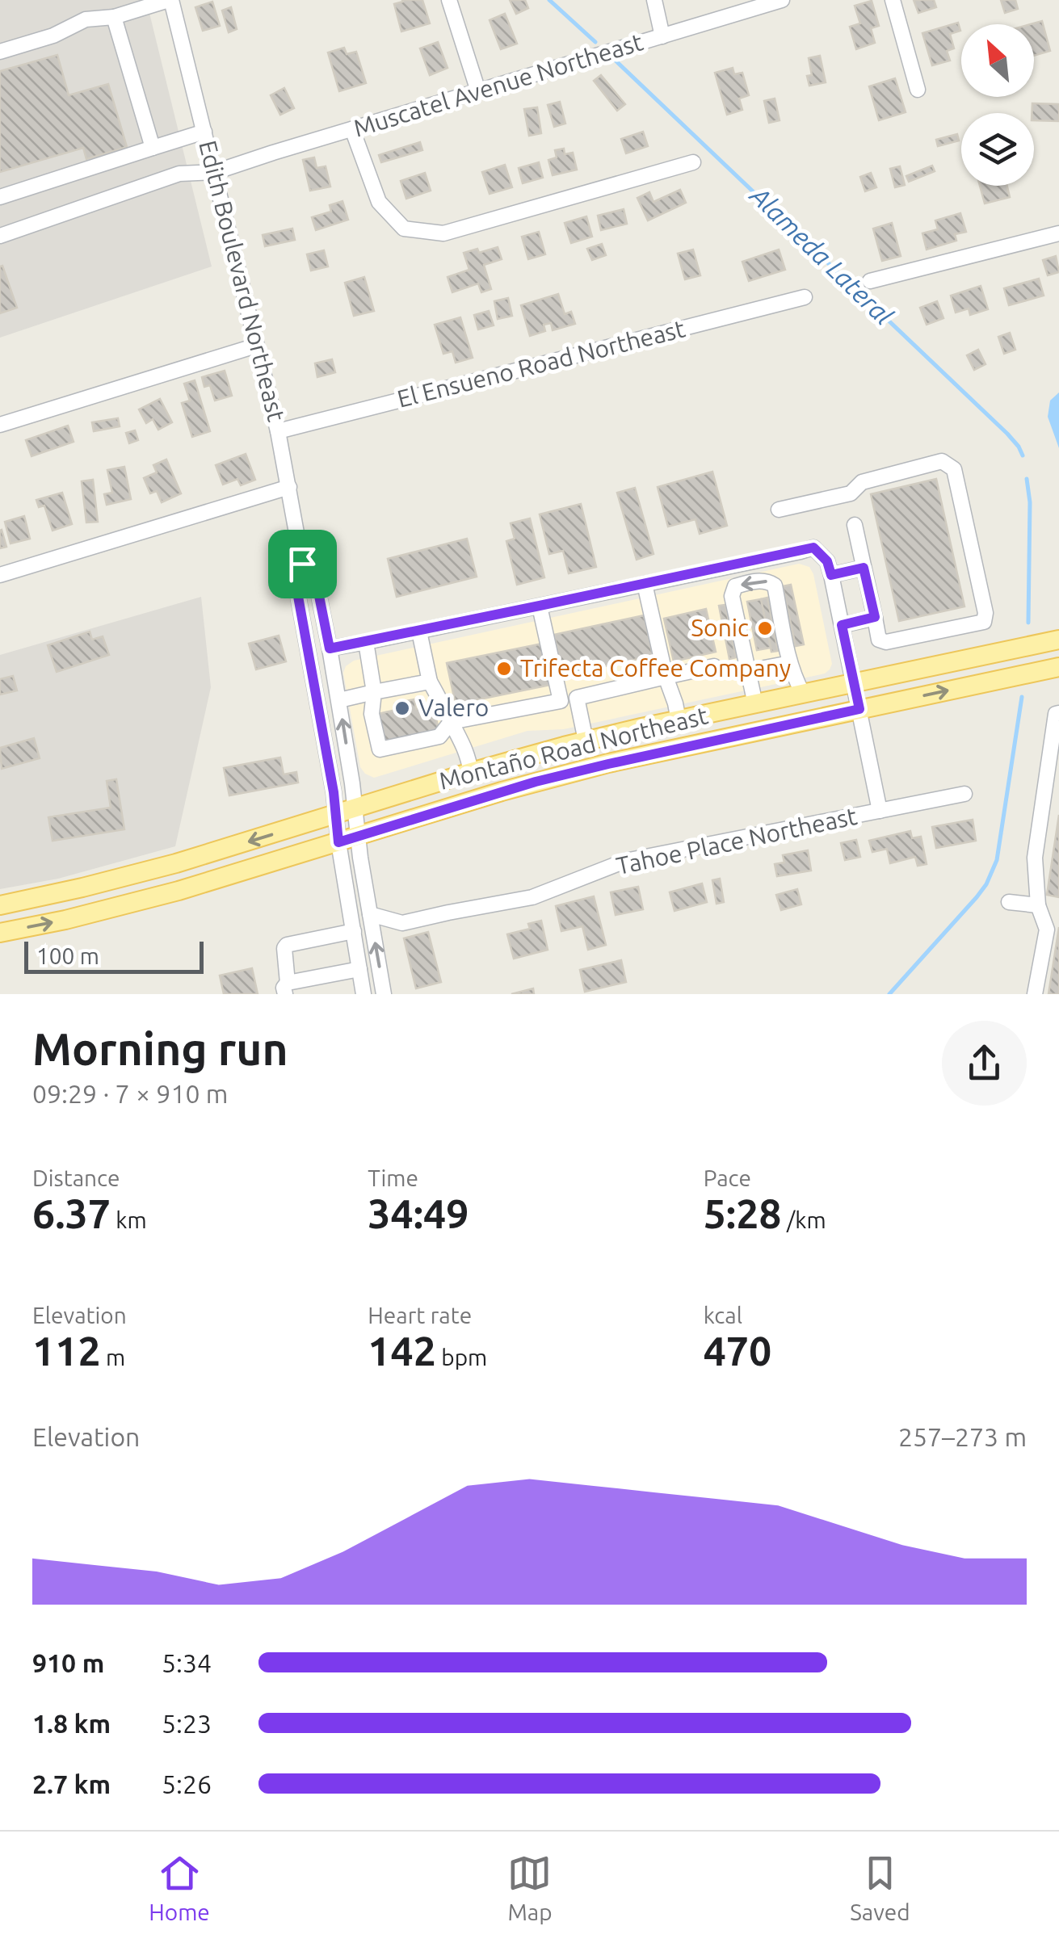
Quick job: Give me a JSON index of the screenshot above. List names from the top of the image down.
{
  "streets": {
    "main road": ["Montaño Road Northeast"],
    "street": [
      "Muscatel Avenue Northeast",
      "Edith Boulevard Northeast",
      "El Ensueno Road Northeast",
      "Tahoe Place Northeast"
    ]
  },
  "crossings": [
    ["Muscatel Avenue Northeast", "Edith Boulevard Northeast"],
    ["Edith Boulevard Northeast", "El Ensueno Road Northeast"],
    ["Edith Boulevard Northeast", "Montaño Road Northeast"],
    ["Edith Boulevard Northeast", "Tahoe Place Northeast"]
  ],
  "water": ["Alameda Lateral"],
  "places": ["Sonic", "Trifecta Coffee Company", "Valero"],
  "scale_bar": "100 m",
  "north": "top left",
  "page": {
    "scale": "100 m",
    "heading": ["Morning run", "09:29 · 7 × 910 m"],
    "stats": [
      ["Distance", "6.37 km"],
      ["Time", "34:49"],
      ["Pace", "5:28 /km"],
      ["Elevation", "112 m"],
      ["Heart rate", "142 bpm"],
      ["kcal", "470"]
    ],
    "chart": ["Elevation", "257–273 m"],
    "list": [
      {
        "name": "910 m",
        "note": "5:34"
      },
      {
        "name": "1.8 km",
        "note": "5:23"
      },
      {
        "name": "2.7 km",
        "note": "5:26"
      }
    ],
    "tabs": ["Home", "Map", "Saved"]
  }
}
